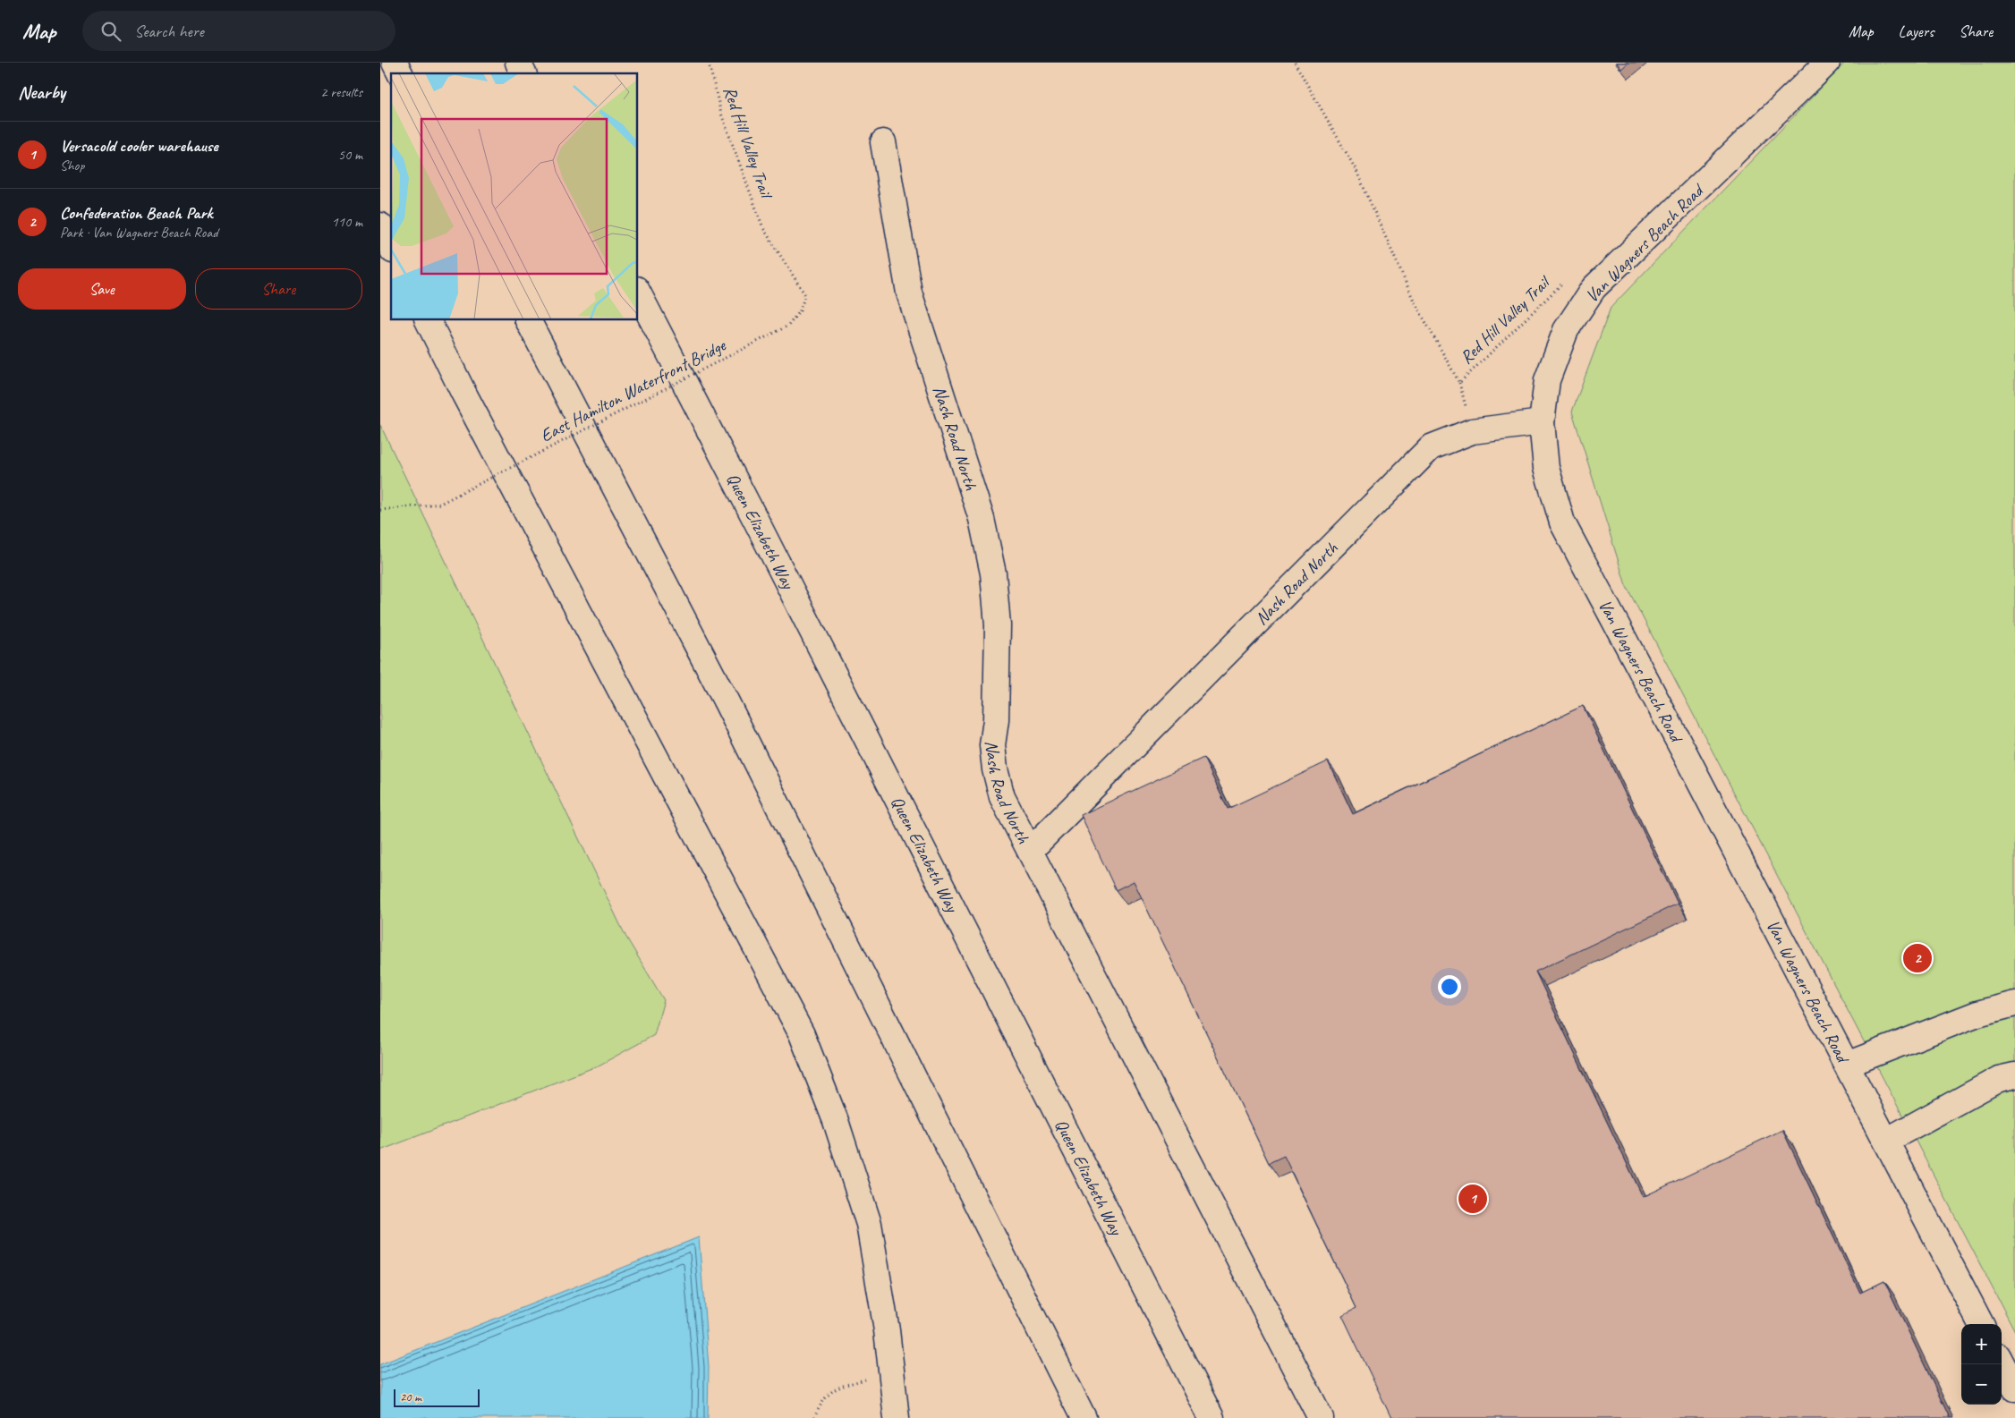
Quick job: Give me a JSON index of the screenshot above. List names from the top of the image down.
{
  "streets": {
    "main road": ["Van Wagners Beach Road", "Nash Road North", "Queen Elizabeth Way"],
    "path": ["Red Hill Valley Trail", "East Hamilton Waterfront Bridge"]
  },
  "crossings": [
    ["Red Hill Valley Trail", "East Hamilton Waterfront Bridge"],
    ["Van Wagners Beach Road", "Nash Road North"]
  ],
  "scale_bar": "20 m",
  "page": {
    "header": "Map",
    "search": "Search here",
    "nav": ["Map", "Layers", "Share"],
    "heading": ["Nearby", "2 results"],
    "list": [
      {
        "mark": "1",
        "name": "Versacold cooler warehause",
        "note": "Shop",
        "value": "50 m"
      },
      {
        "mark": "2",
        "name": "Confederation Beach Park",
        "note": "Park · Van Wagners Beach Road",
        "value": "110 m"
      }
    ],
    "buttons": ["Save", "Share"],
    "pins": ["2", "1"],
    "map_buttons": ["+", "−"],
    "scale": "20 m"
  }
}
